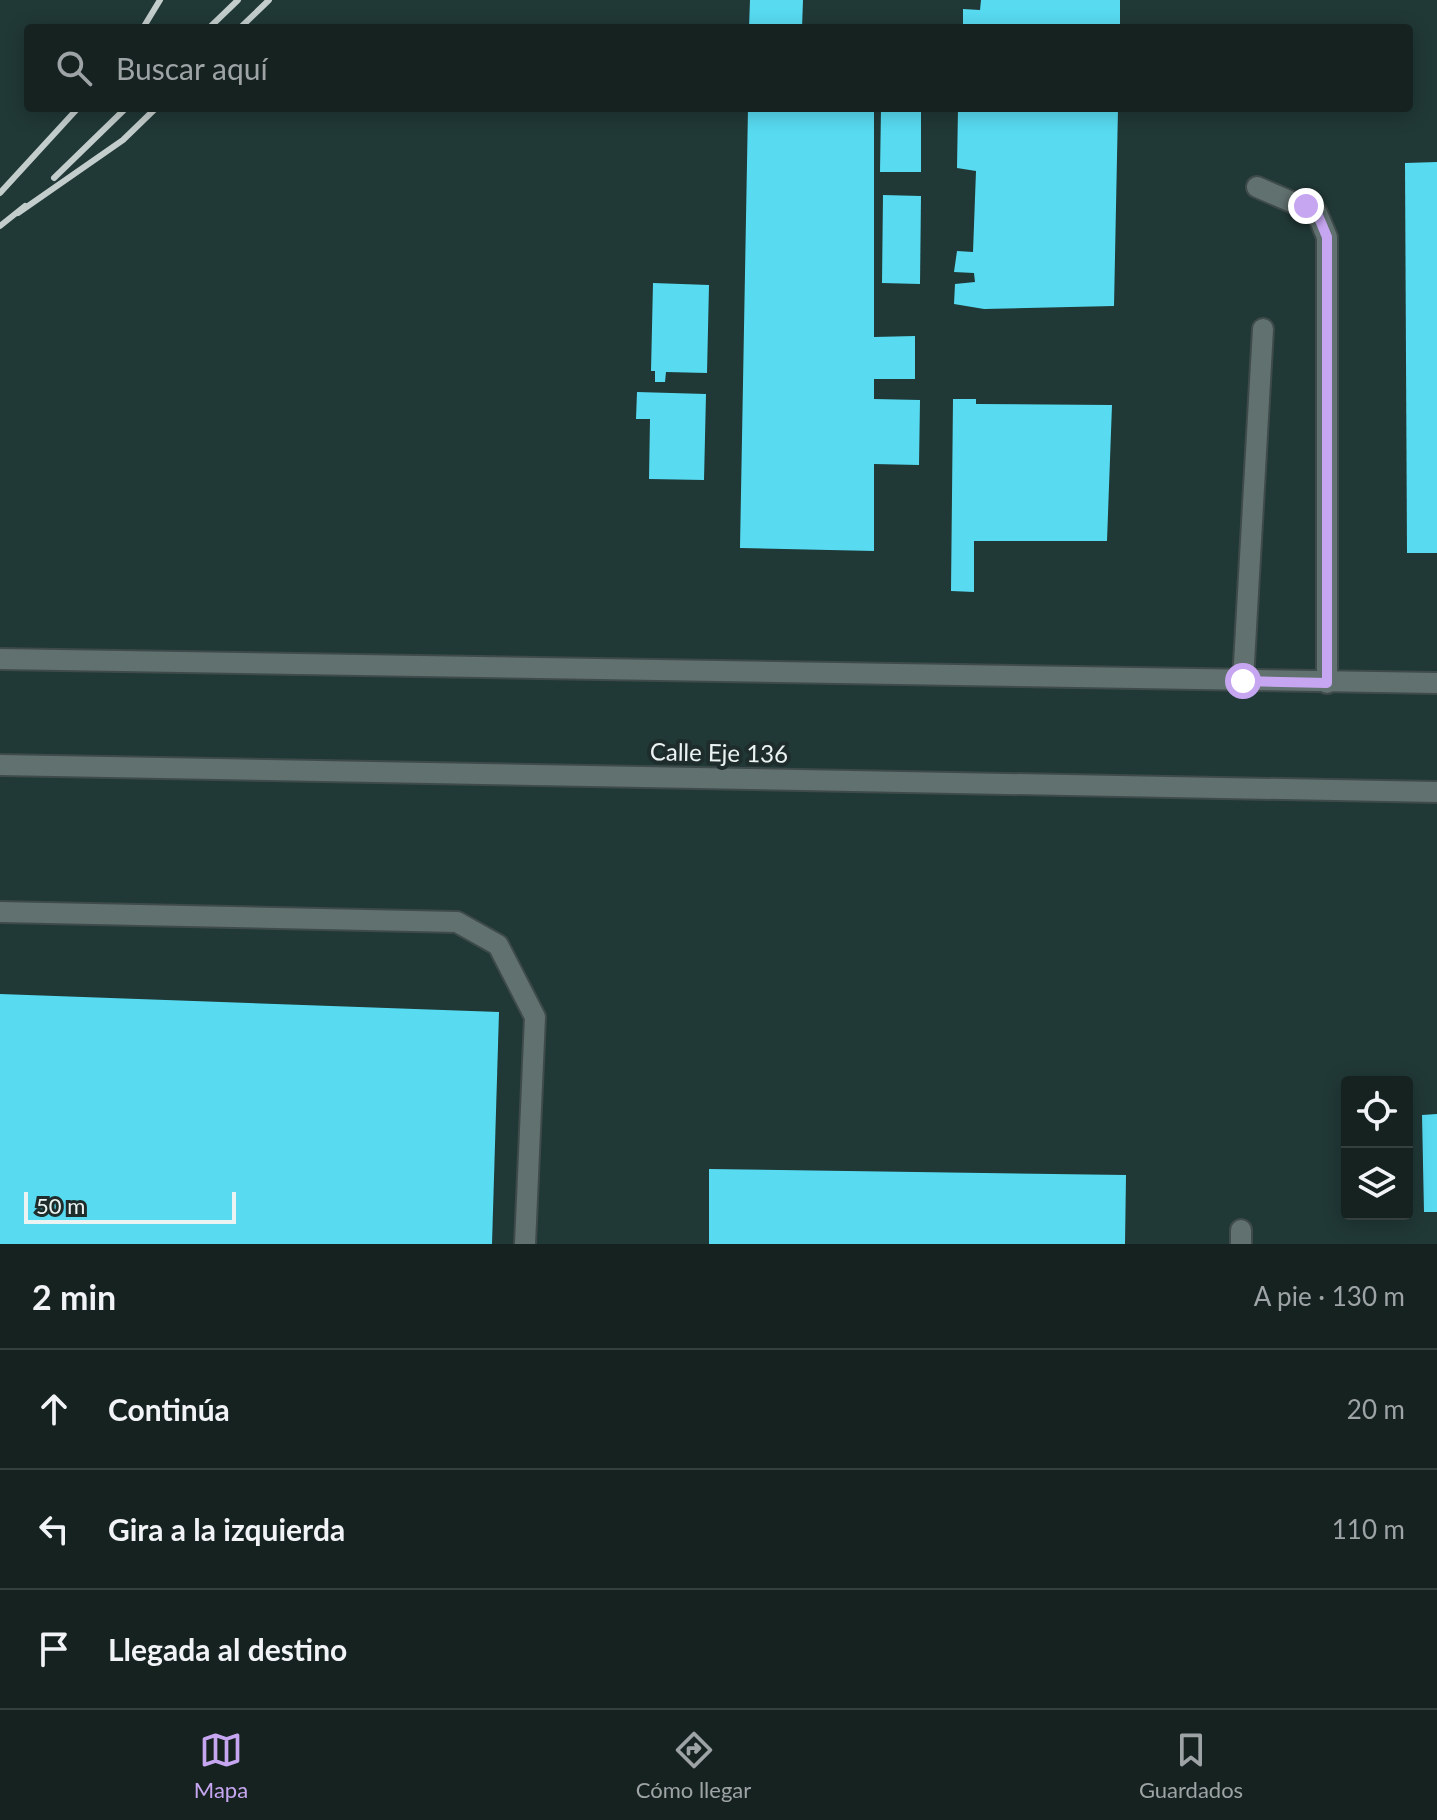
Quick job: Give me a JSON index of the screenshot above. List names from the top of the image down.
{
  "streets": {
    "street": ["Calle Eje 136"]
  },
  "scale_bar": "50 m",
  "page": {
    "search": "Buscar aquí",
    "scale": "50 m",
    "heading": ["2 min", "A pie · 130 m"],
    "list": [
      ["Continúa", "20 m"],
      ["Gira a la izquierda", "110 m"],
      "Llegada al destino"
    ],
    "nav": ["Mapa", "Cómo llegar", "Guardados"]
  }
}
